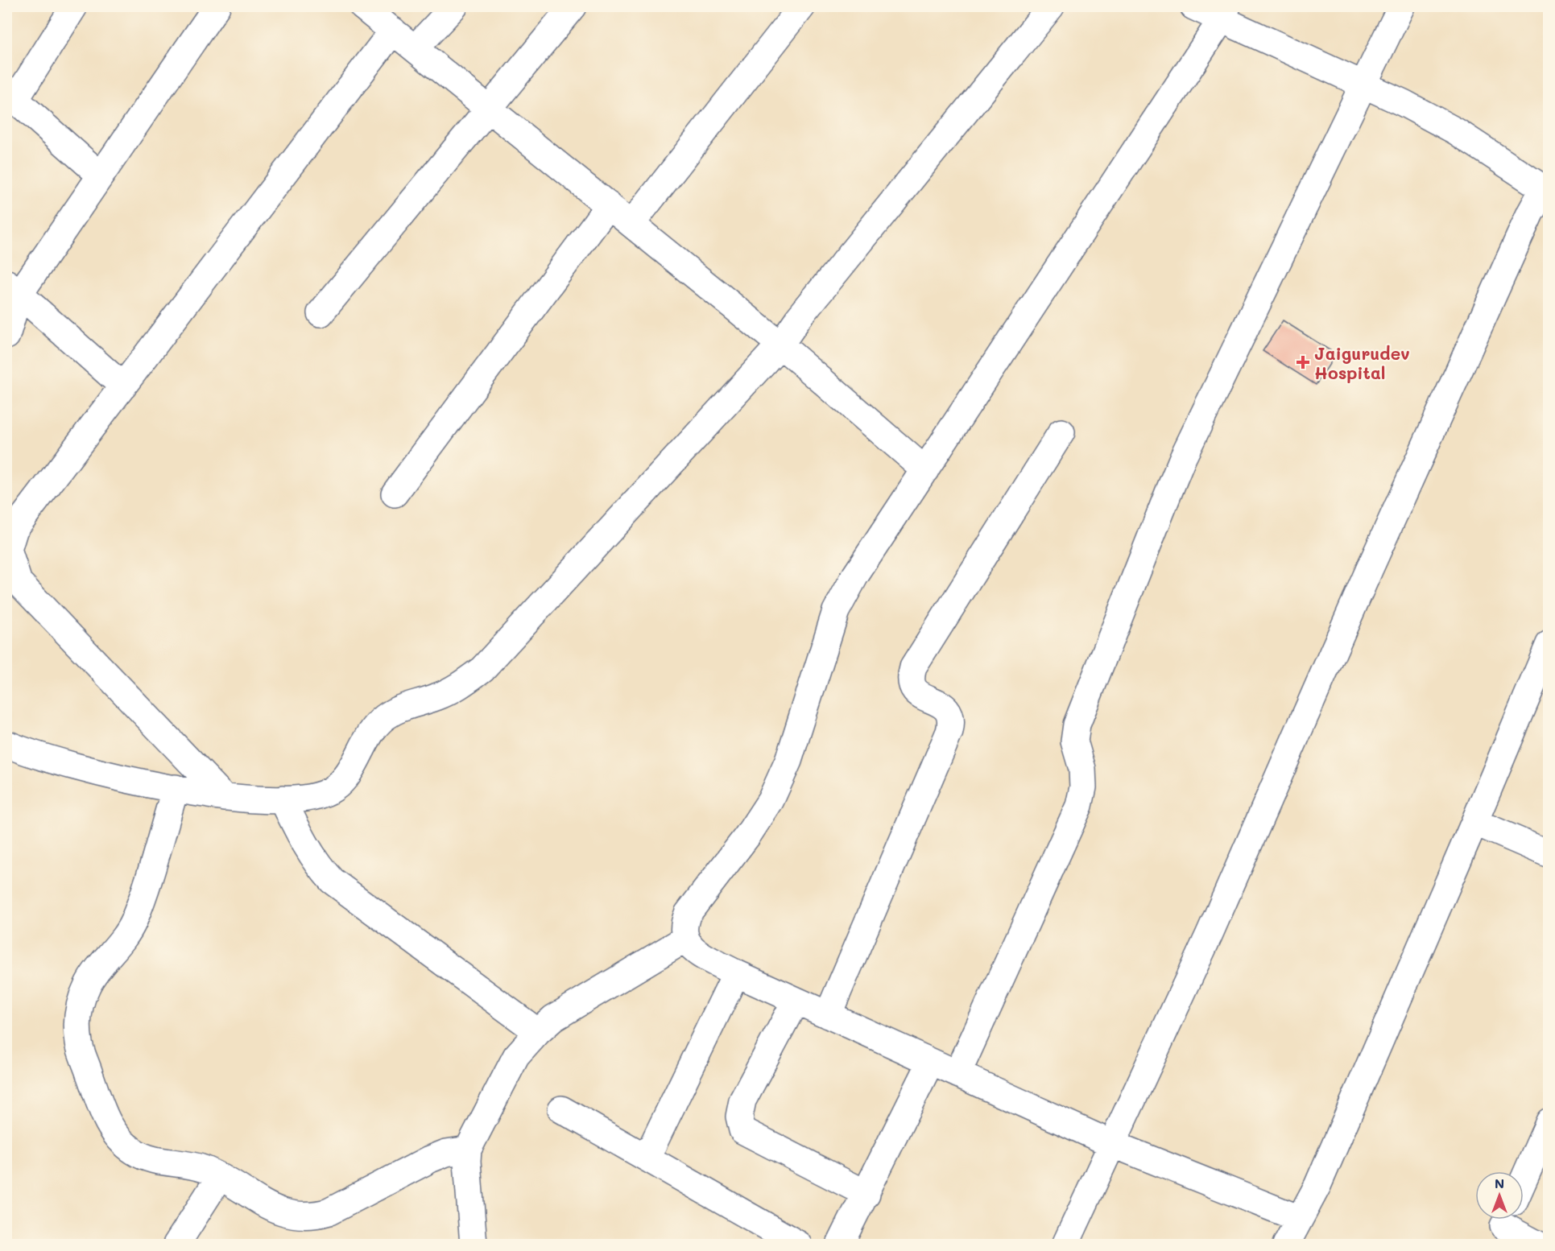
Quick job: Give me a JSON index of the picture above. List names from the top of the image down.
{
  "places": {
    "health": ["Jaigurudev Hospital"]
  },
  "north": "top"
}
